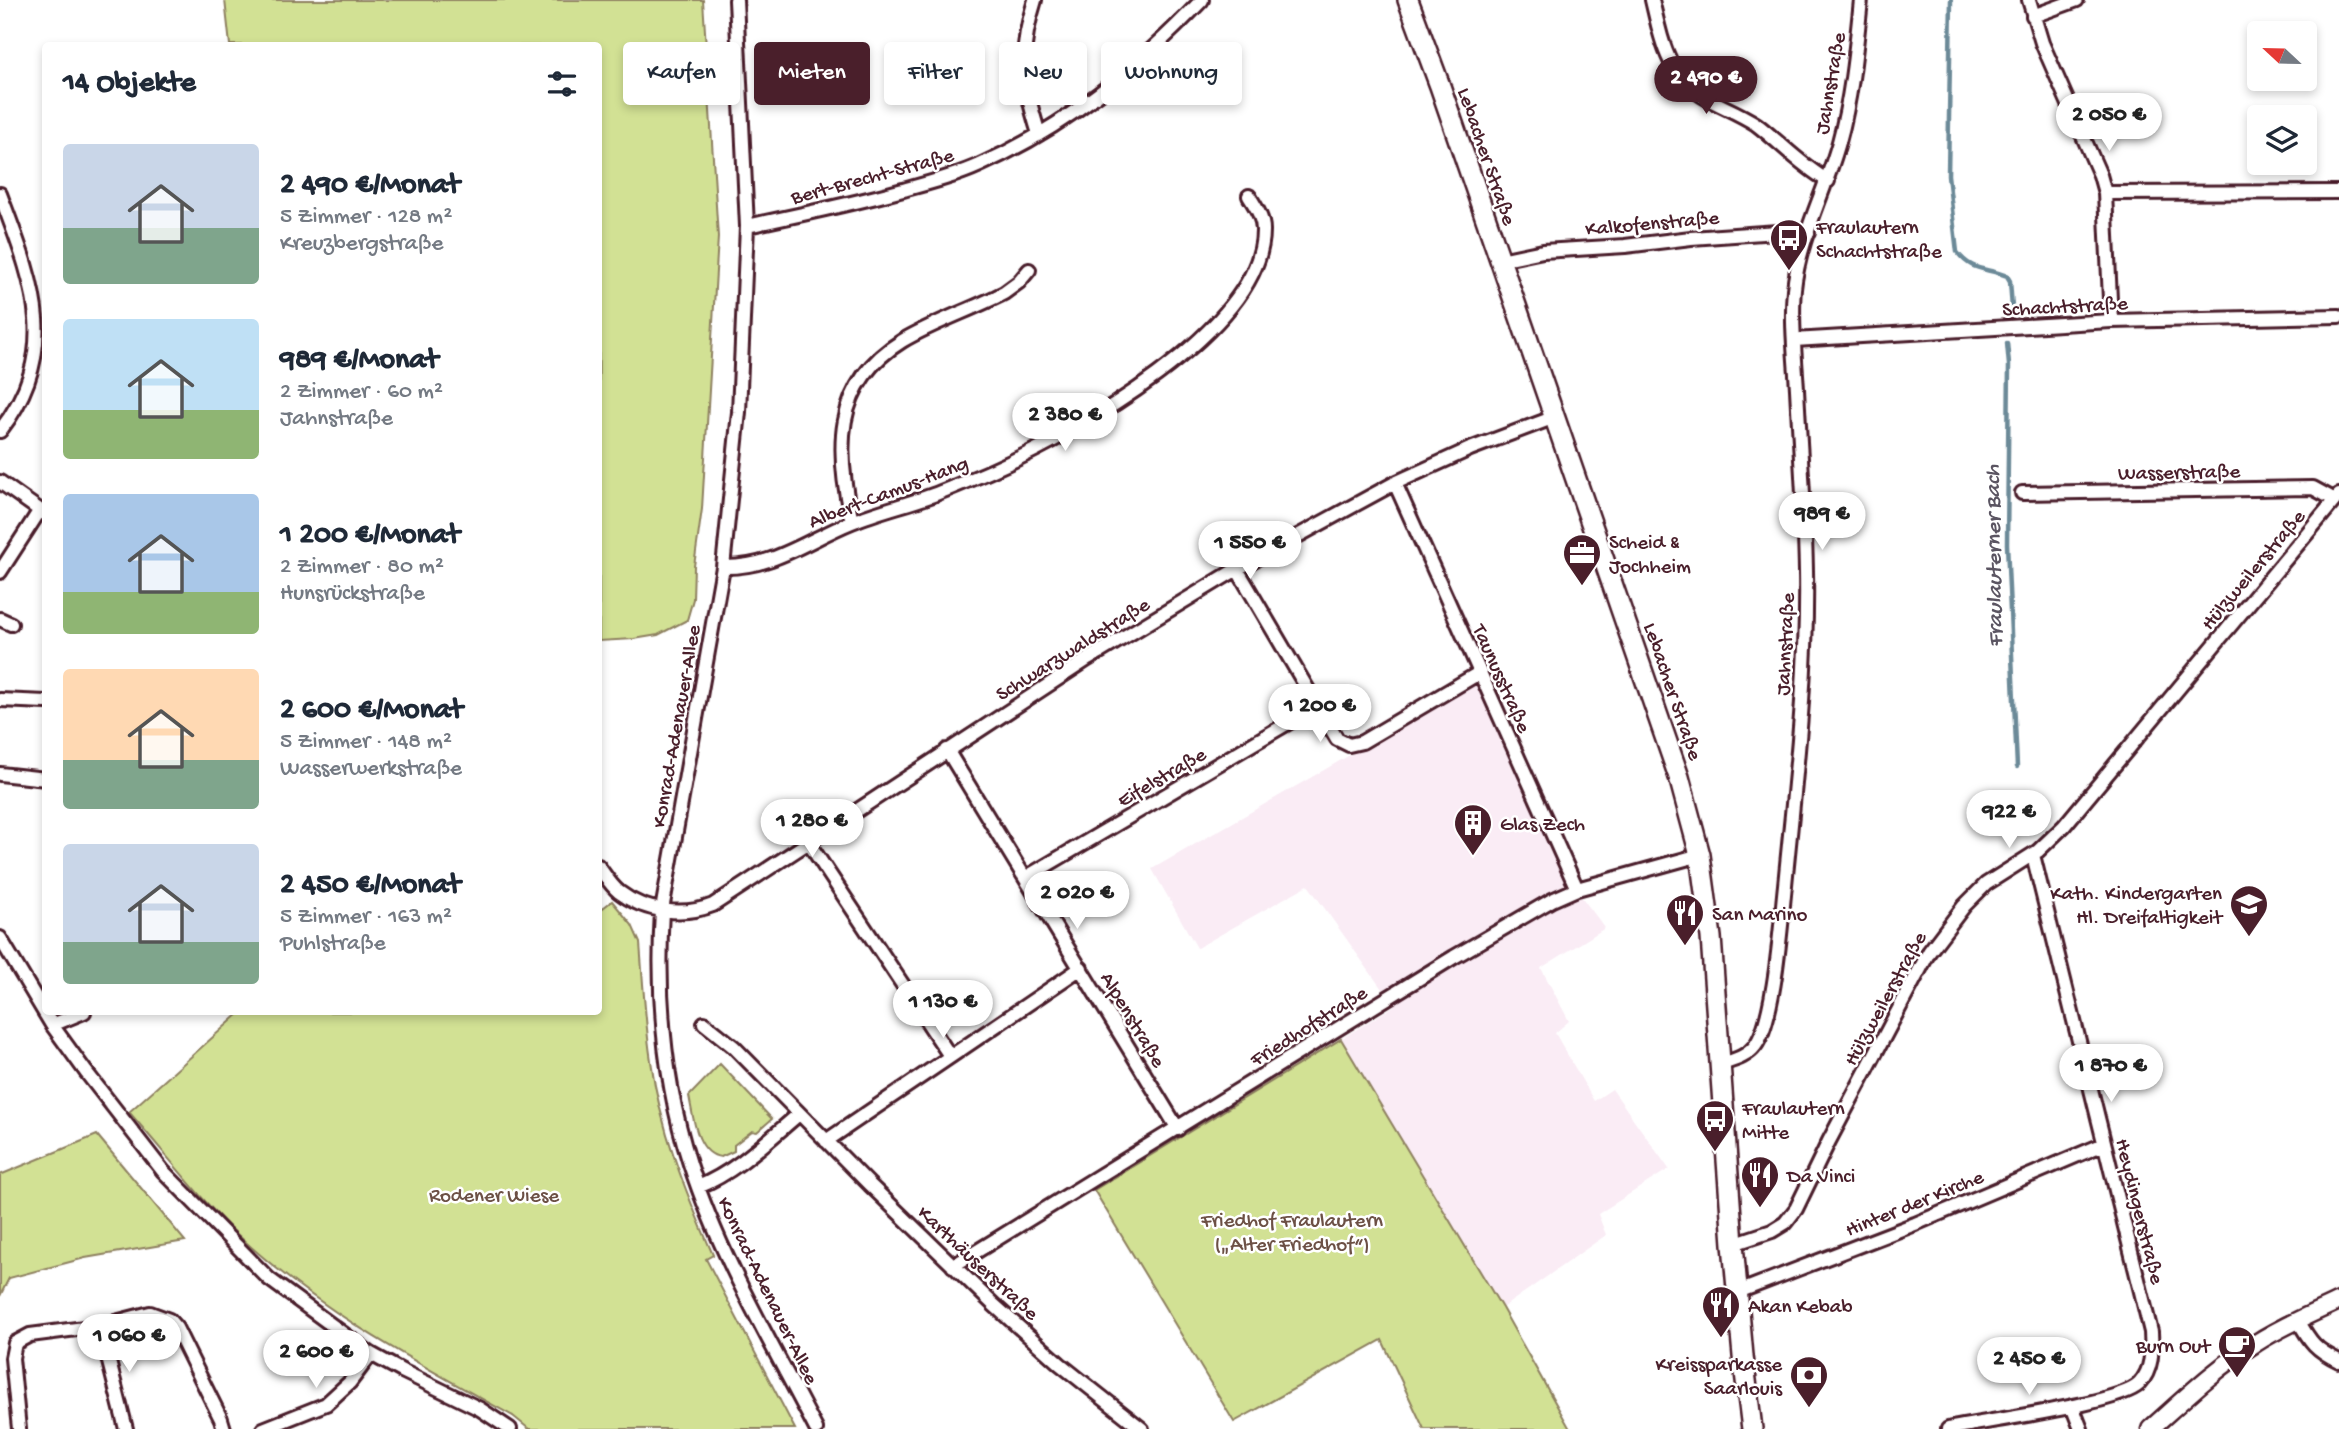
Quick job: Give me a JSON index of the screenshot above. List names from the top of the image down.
{
  "streets": {
    "main road": ["Lebacher Straße"],
    "street": [
      "Jahnstraße",
      "Bert-Brecht-Straße",
      "Kalkofenstraße",
      "Schachtstraße",
      "Wasserstraße",
      "Albert-Camus-Hang",
      "Hülzweilerstraße",
      "Schwarzwaldstraße",
      "Taunusstraße",
      "Konrad-Adenauer-Allee",
      "Eifelstraße",
      "Alpenstraße",
      "Friedhofstraße",
      "Hinter der Kirche",
      "Heydingerstraße",
      "Karthäuserstraße"
    ]
  },
  "crossings": [
    ["Jahnstraße", "Lebacher Straße"],
    ["Jahnstraße", "Kalkofenstraße"],
    ["Jahnstraße", "Schachtstraße"],
    ["Lebacher Straße", "Kalkofenstraße"],
    ["Lebacher Straße", "Hülzweilerstraße"],
    ["Lebacher Straße", "Schwarzwaldstraße"],
    ["Lebacher Straße", "Friedhofstraße"],
    ["Lebacher Straße", "Hinter der Kirche"],
    ["Bert-Brecht-Straße", "Konrad-Adenauer-Allee"],
    ["Wasserstraße", "Hülzweilerstraße"],
    ["Albert-Camus-Hang", "Konrad-Adenauer-Allee"],
    ["Hülzweilerstraße", "Heydingerstraße"],
    ["Schwarzwaldstraße", "Taunusstraße"],
    ["Schwarzwaldstraße", "Konrad-Adenauer-Allee"],
    ["Schwarzwaldstraße", "Alpenstraße"],
    ["Taunusstraße", "Friedhofstraße"],
    ["Eifelstraße", "Alpenstraße"],
    ["Alpenstraße", "Friedhofstraße"],
    ["Friedhofstraße", "Karthäuserstraße"],
    ["Hinter der Kirche", "Heydingerstraße"]
  ],
  "water": ["Fraulauterner Bach"],
  "parks": ["Rodener Wiese", "Friedhof Fraulautern („Alter Friedhof“)"],
  "places": {
    "bus stop": ["Fraulautern Schachtstraße", "Fraulautern Mitte"],
    "office": ["Scheid & Jochheim"],
    "building": ["Glas Zech"],
    "school or university": ["Kath. Kindergarten Hl. Dreifaltigkeit"],
    "restaurant": ["San Marino", "Da Vinci", "Akan Kebab"],
    "cafe": ["Burn Out"],
    "bank": ["Kreissparkasse Saarlouis"]
  },
  "north": "left",
  "page": {
    "chip": [
      "Kaufen",
      "Mieten",
      "Filter",
      "Neu",
      "Wohnung"
    ],
    "heading": "14 Objekte",
    "price": [
      "2 490 €",
      "2 050 €",
      "2 380 €",
      "989 €",
      "1 550 €",
      "1 200 €",
      "922 €",
      "1 280 €",
      "2 020 €",
      "1 130 €",
      "1 870 €",
      "1 060 €",
      "2 600 €",
      "2 450 €"
    ],
    "list": [
      {
        "name": "2 490 €/Monat",
        "note": "5 Zimmer · 128 m² · Kreuzbergstraße"
      },
      {
        "name": "989 €/Monat",
        "note": "2 Zimmer · 60 m² · Jahnstraße"
      },
      {
        "name": "1 200 €/Monat",
        "note": "2 Zimmer · 80 m² · Hunsrückstraße"
      },
      {
        "name": "2 600 €/Monat",
        "note": "5 Zimmer · 148 m² · Wasserwerkstraße"
      },
      {
        "name": "2 450 €/Monat",
        "note": "5 Zimmer · 163 m² · Puhlstraße"
      }
    ]
  }
}
